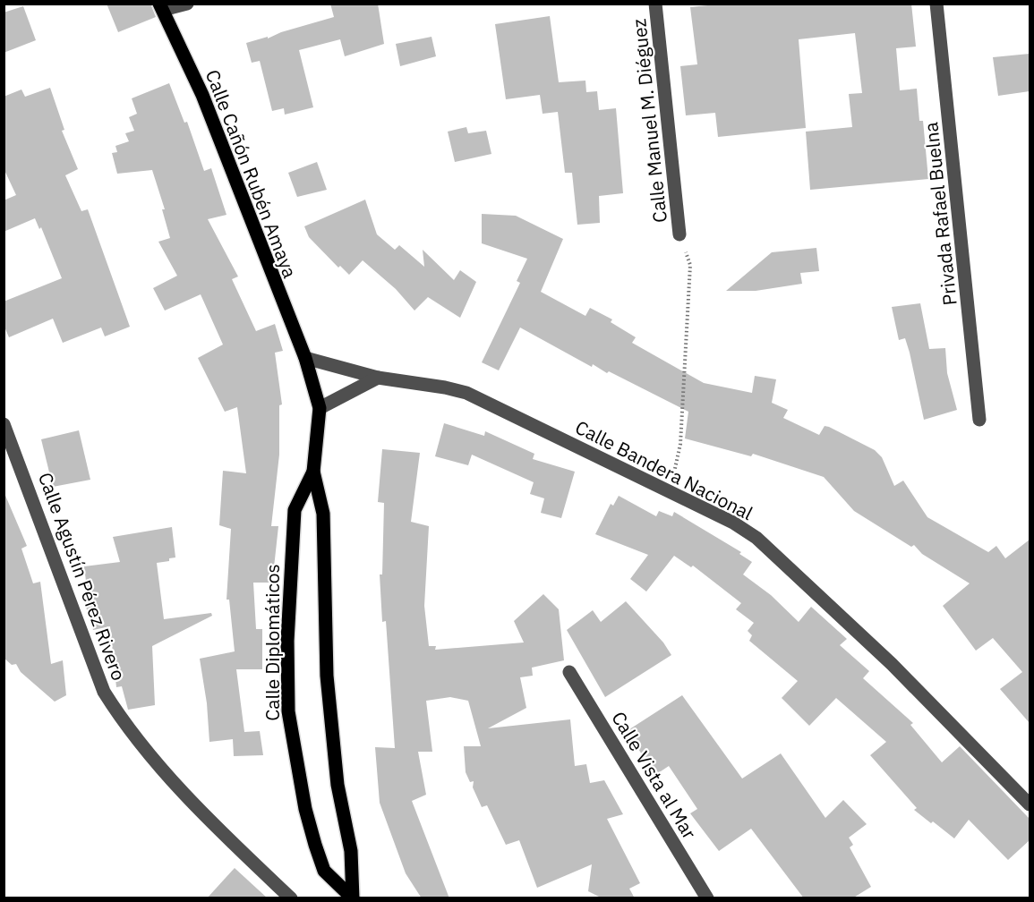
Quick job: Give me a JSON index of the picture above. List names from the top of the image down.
{
  "streets": {
    "main road": ["Calle Cañón Rubén Amaya", "Calle Diplomáticos"],
    "street": [
      "Calle Manuel M. Diéguez",
      "Privada Rafael Buelna",
      "Calle Bandera Nacional",
      "Calle Agustín Pérez Rivero",
      "Calle Vista al Mar"
    ]
  },
  "crossings": [
    ["Calle Cañón Rubén Amaya", "Calle Bandera Nacional"],
    ["Calle Cañón Rubén Amaya", "Calle Diplomáticos"],
    ["Calle Bandera Nacional", "Calle Diplomáticos"]
  ]
}
